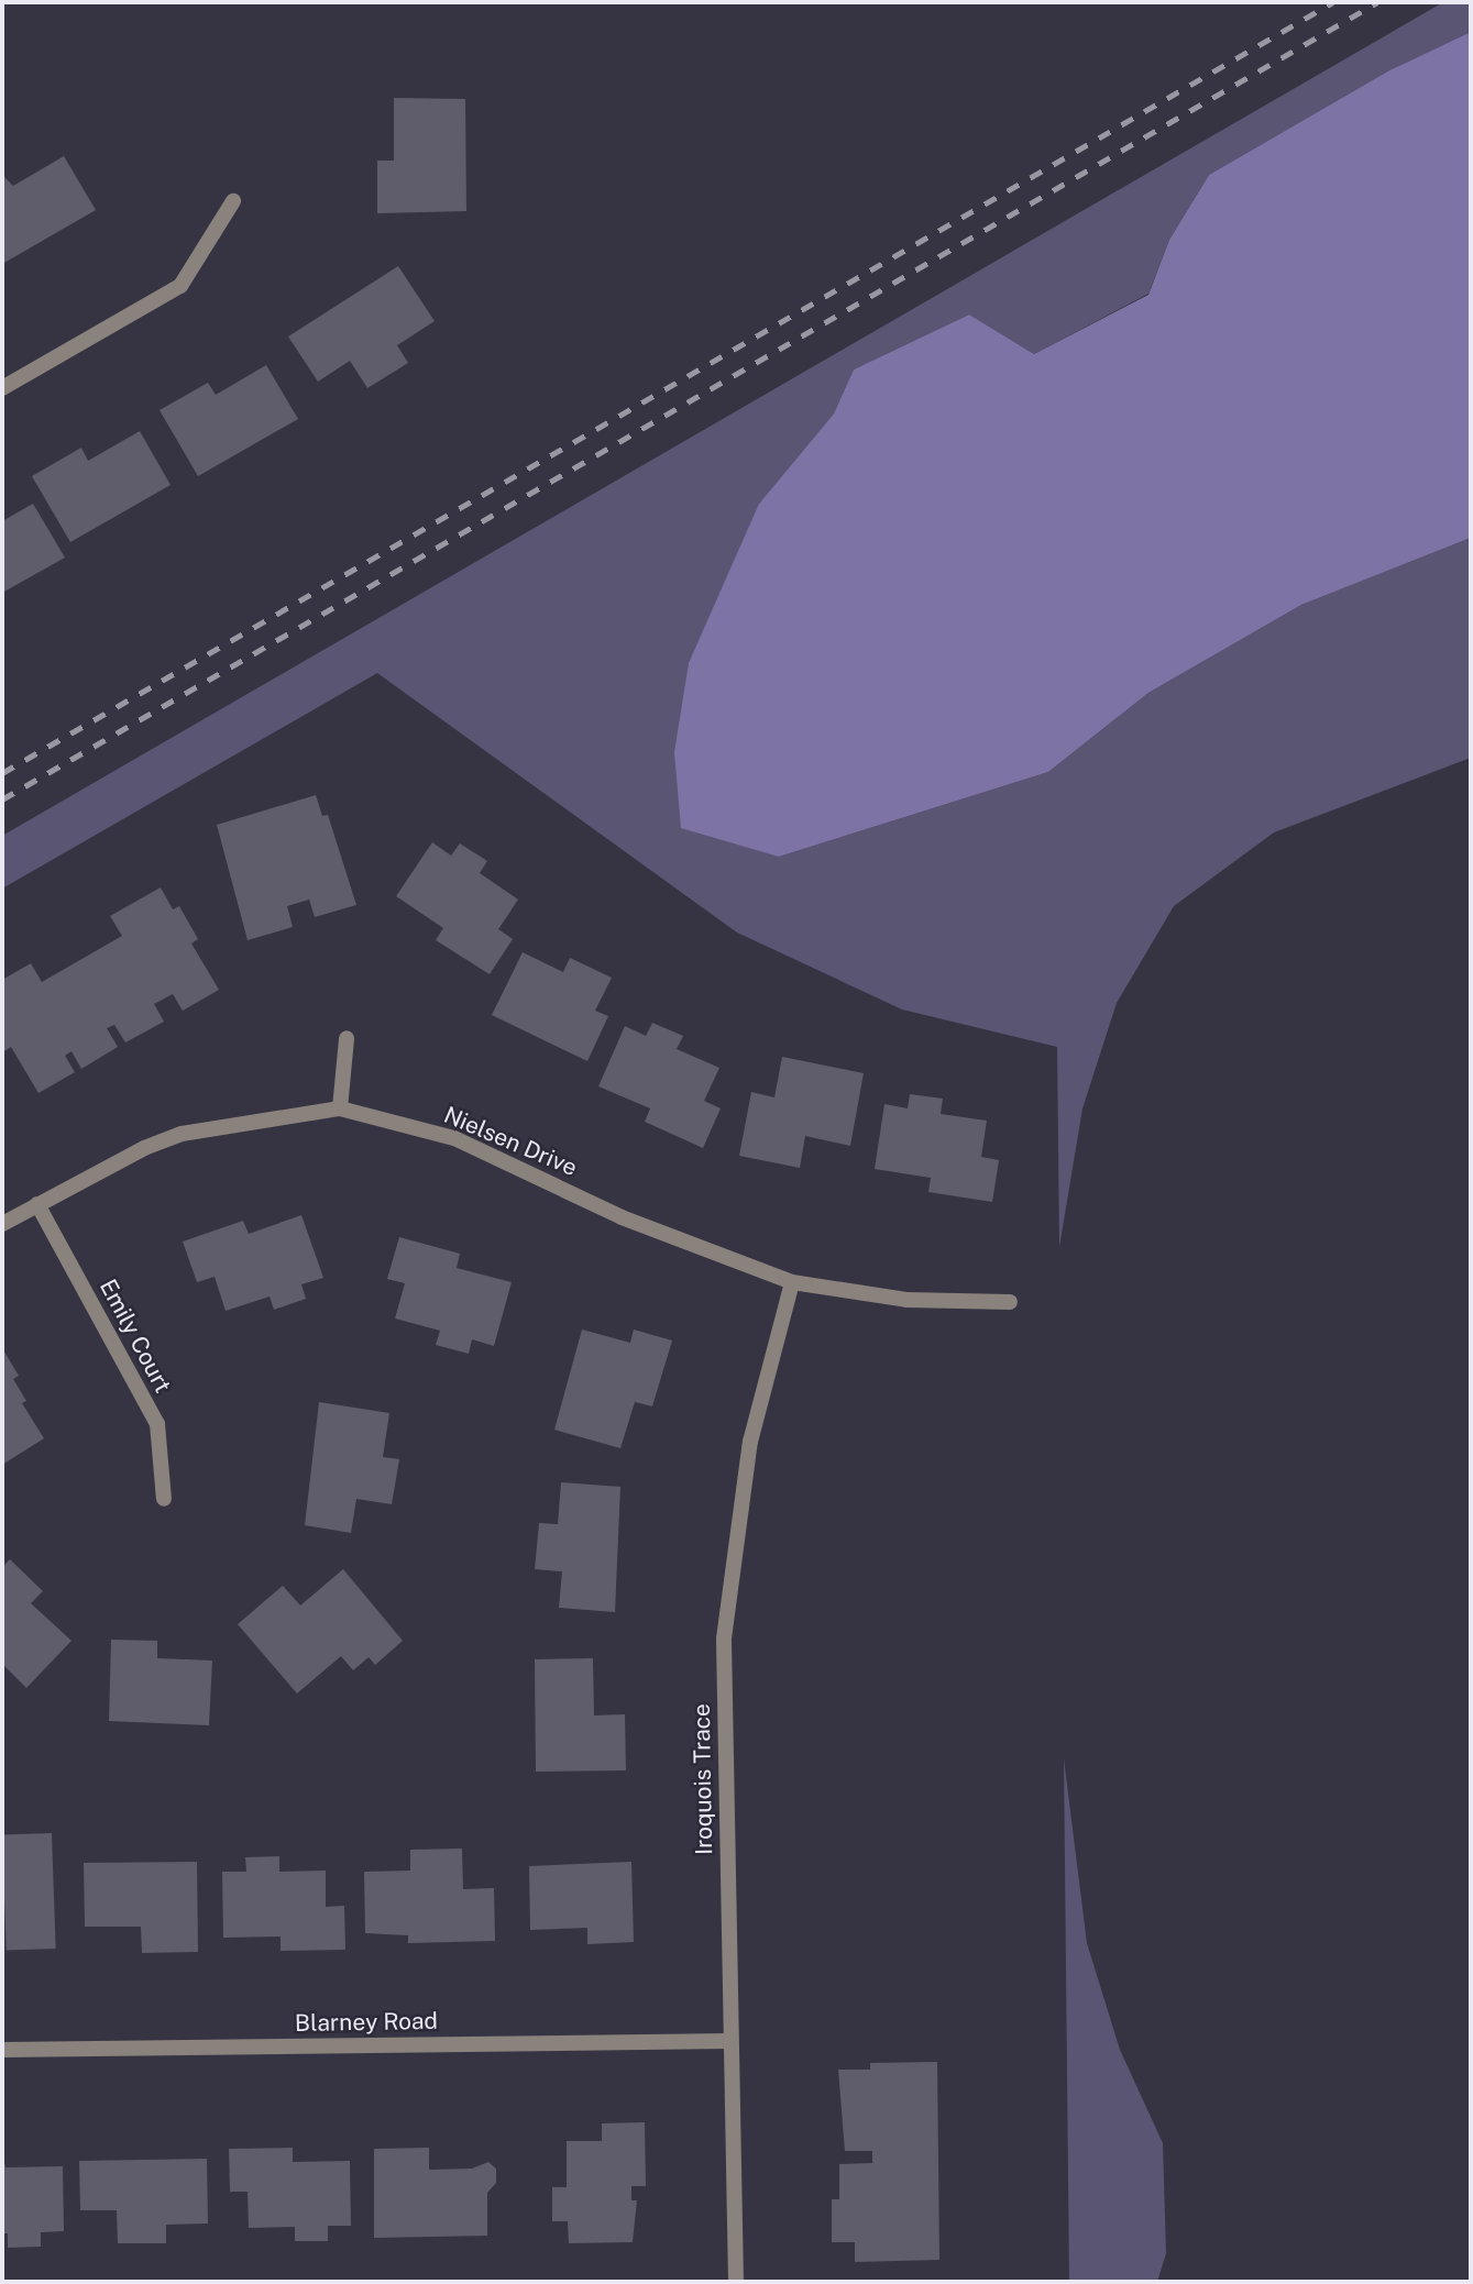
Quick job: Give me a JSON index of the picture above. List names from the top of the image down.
{
  "streets": {
    "street": [
      "Nielsen Drive",
      "Emily Court",
      "Iroquois Trace",
      "Blarney Road"
    ]
  },
  "crossings": [
    ["Nielsen Drive", "Emily Court"],
    ["Nielsen Drive", "Iroquois Trace"],
    ["Iroquois Trace", "Blarney Road"]
  ]
}
